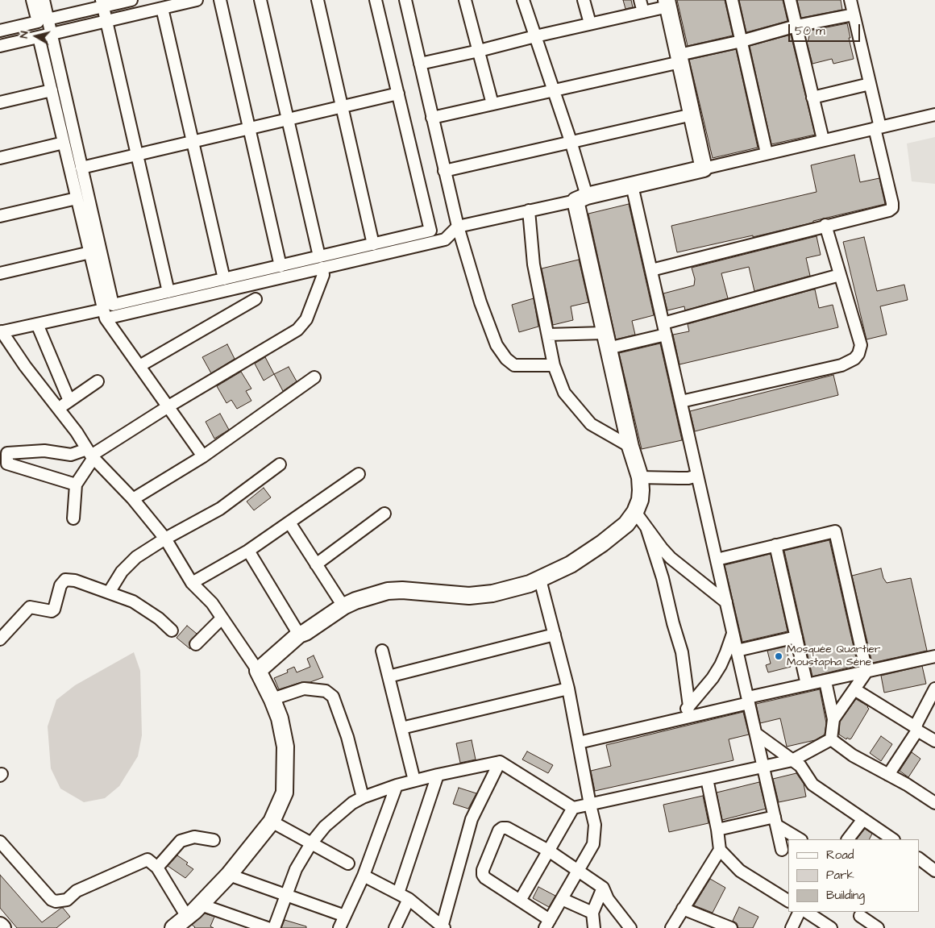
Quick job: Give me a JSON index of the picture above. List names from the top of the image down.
{
  "places": ["Mosquée Quartier Moustapha Sène"],
  "legend": ["Road", "Park", "Building"],
  "scale_bar": "50 m",
  "north": "left"
}
